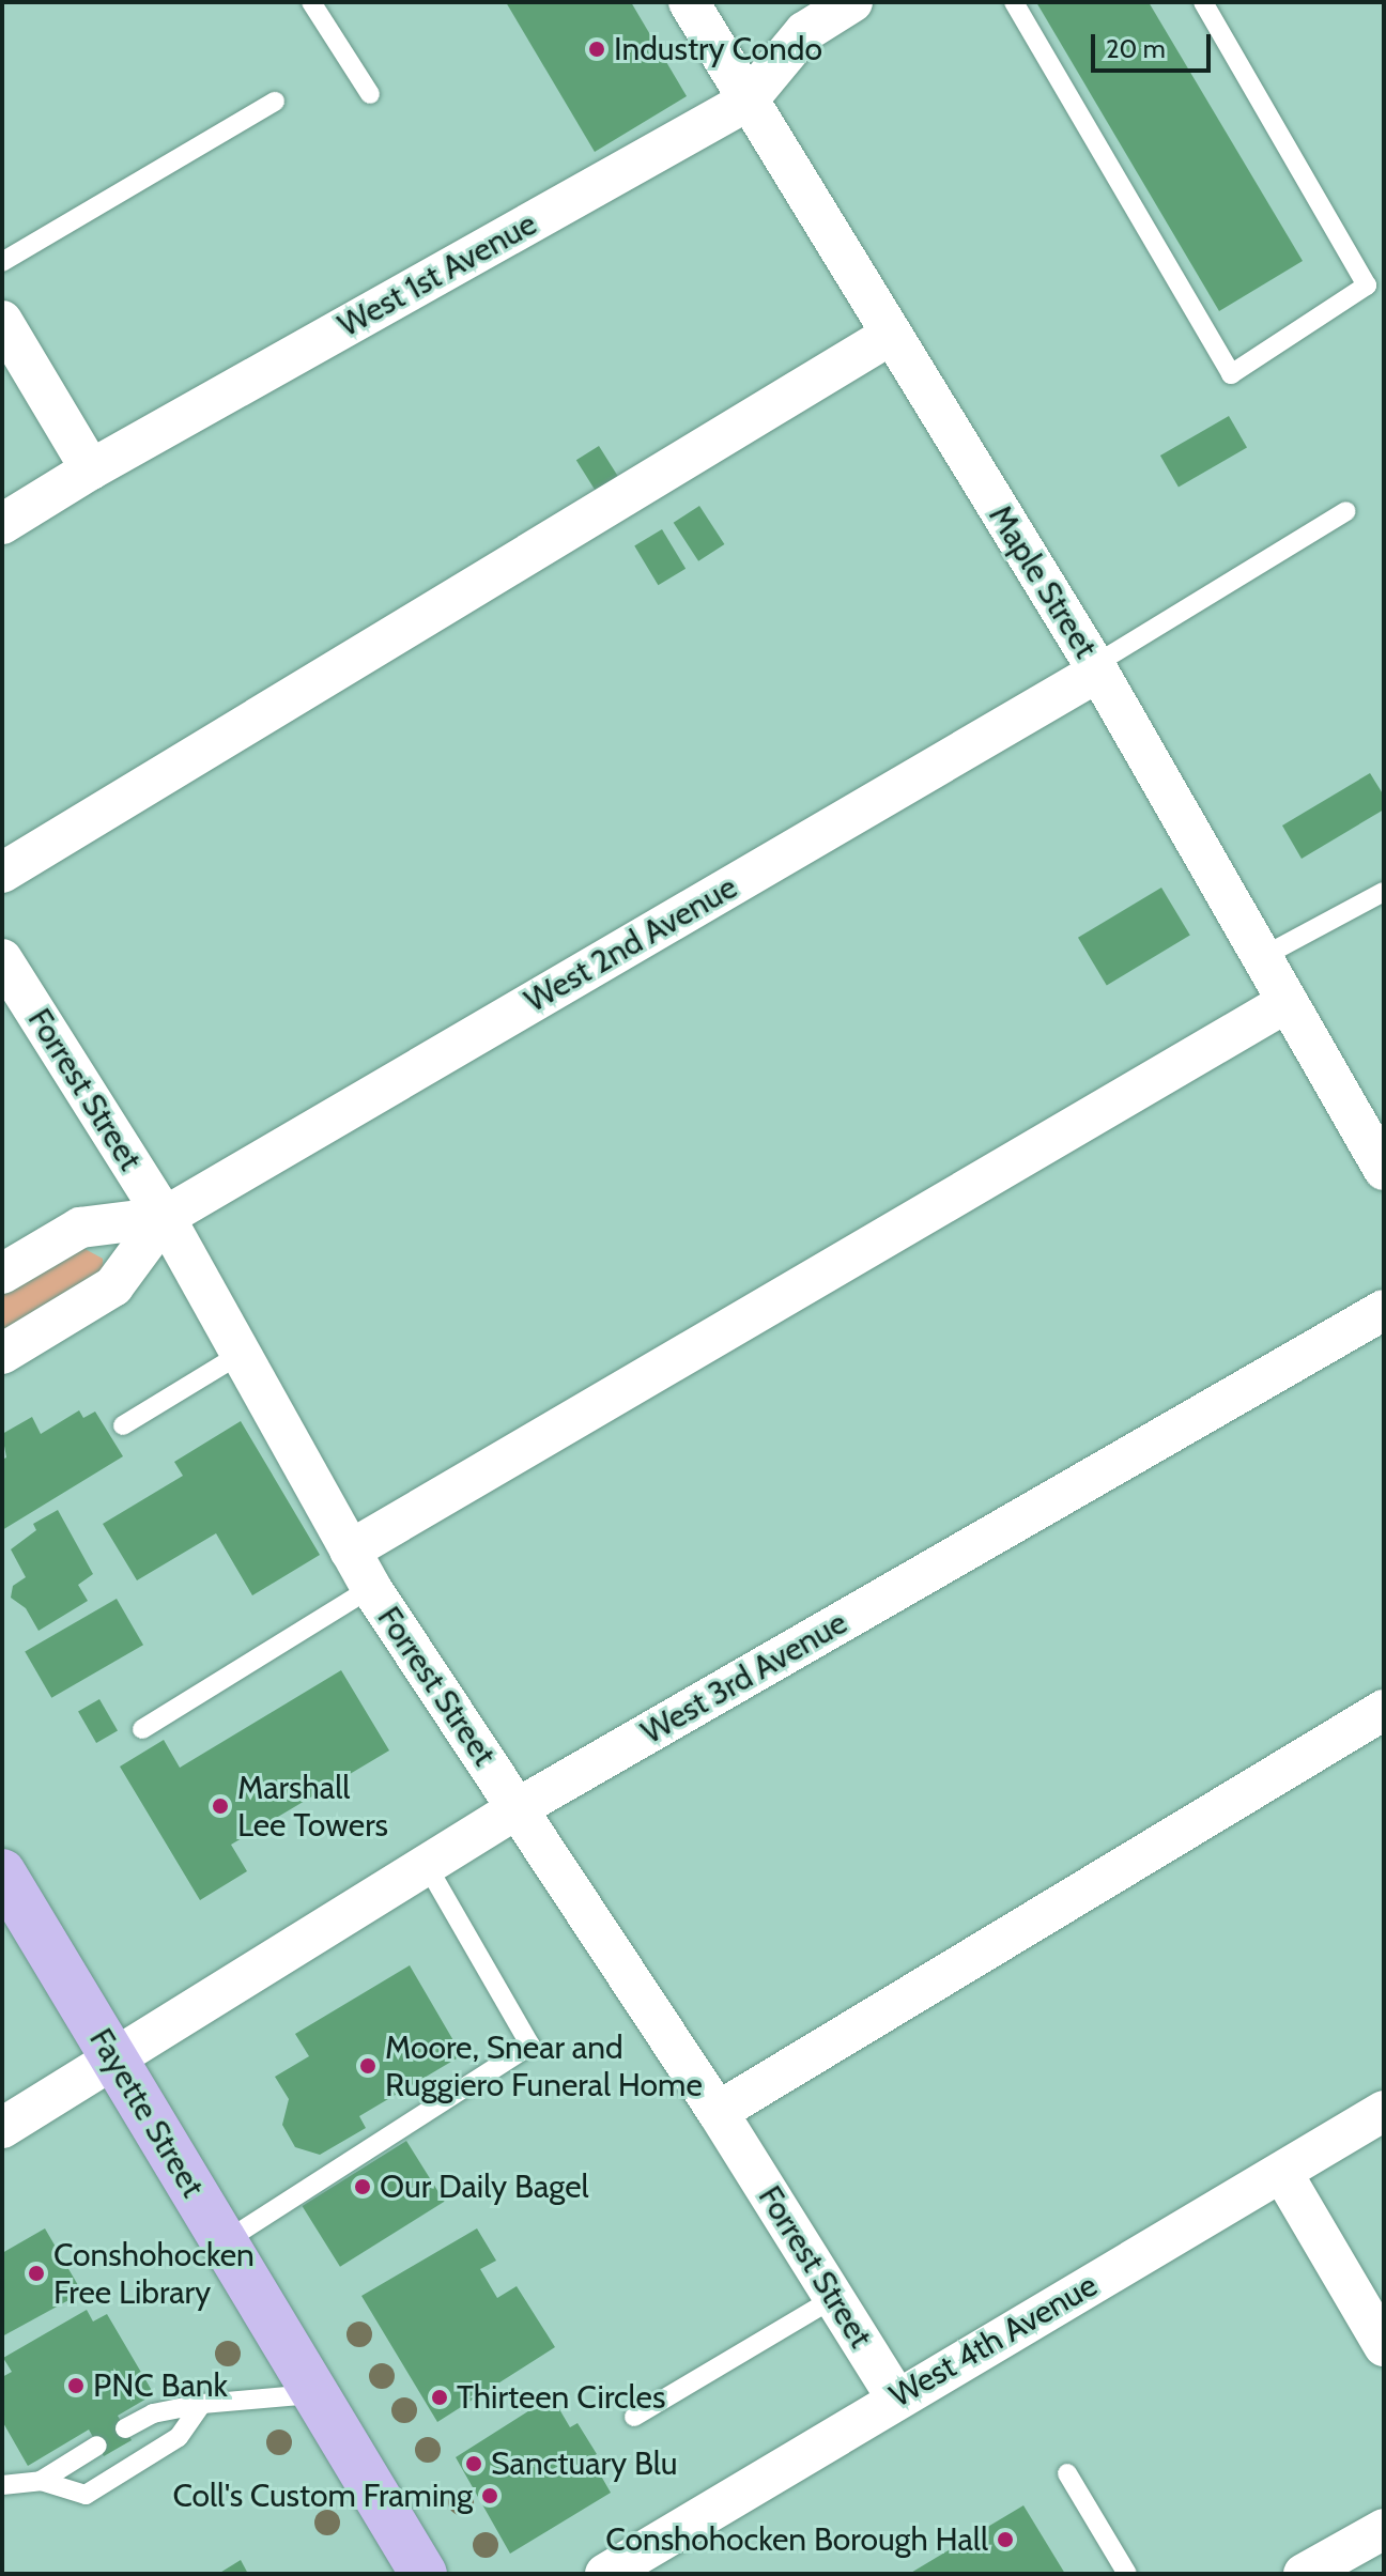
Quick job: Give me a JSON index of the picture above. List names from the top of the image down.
{
  "streets": {
    "main road": ["Fayette Street"],
    "street": [
      "West 1st Avenue",
      "Maple Street",
      "West 2nd Avenue",
      "Forrest Street",
      "West 3rd Avenue",
      "West 4th Avenue"
    ]
  },
  "crossings": [
    ["West 1st Avenue", "Maple Street"],
    ["Maple Street", "West 2nd Avenue"],
    ["West 2nd Avenue", "Forrest Street"],
    ["Forrest Street", "West 3rd Avenue"],
    ["Forrest Street", "West 4th Avenue"],
    ["West 3rd Avenue", "Fayette Street"]
  ],
  "places": [
    "Industry Condo",
    "Marshall Lee Towers",
    "Moore, Snear and Ruggiero Funeral Home",
    "Our Daily Bagel",
    "Conshohocken Free Library",
    "PNC Bank",
    "Thirteen Circles",
    "Sanctuary Blu",
    "Coll's Custom Framing",
    "Conshohocken Borough Hall"
  ],
  "scale_bar": "20 m"
}
